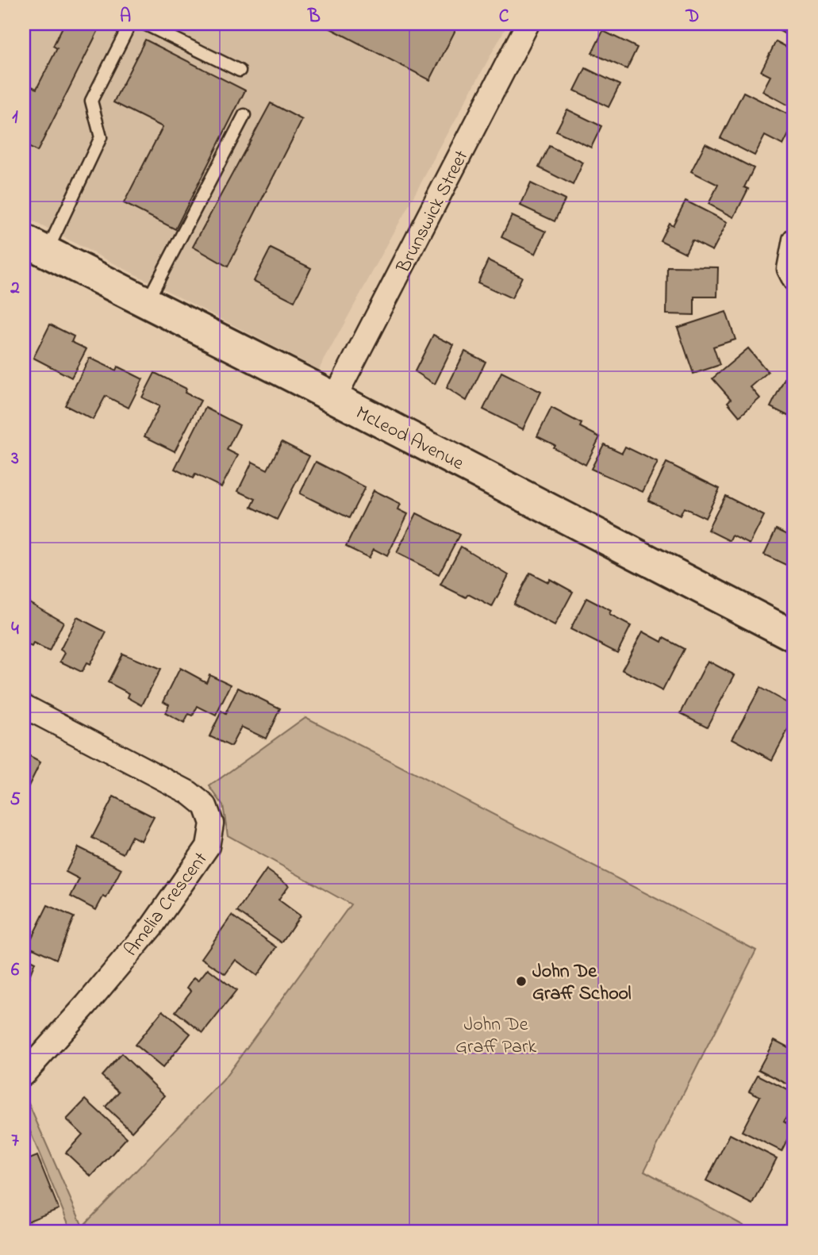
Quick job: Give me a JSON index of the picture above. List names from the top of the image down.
{
  "streets": {
    "street": ["Brunswick Street", "McLeod Avenue", "Amelia Crescent"]
  },
  "crossings": [
    ["Brunswick Street", "McLeod Avenue"]
  ],
  "parks": ["John De Graff Park"],
  "places": ["John De Graff School"],
  "grid": {
    "columns": [
      "A",
      "B",
      "C",
      "D"
    ],
    "rows": [
      "1",
      "2",
      "3",
      "4",
      "5",
      "6",
      "7"
    ]
  }
}
